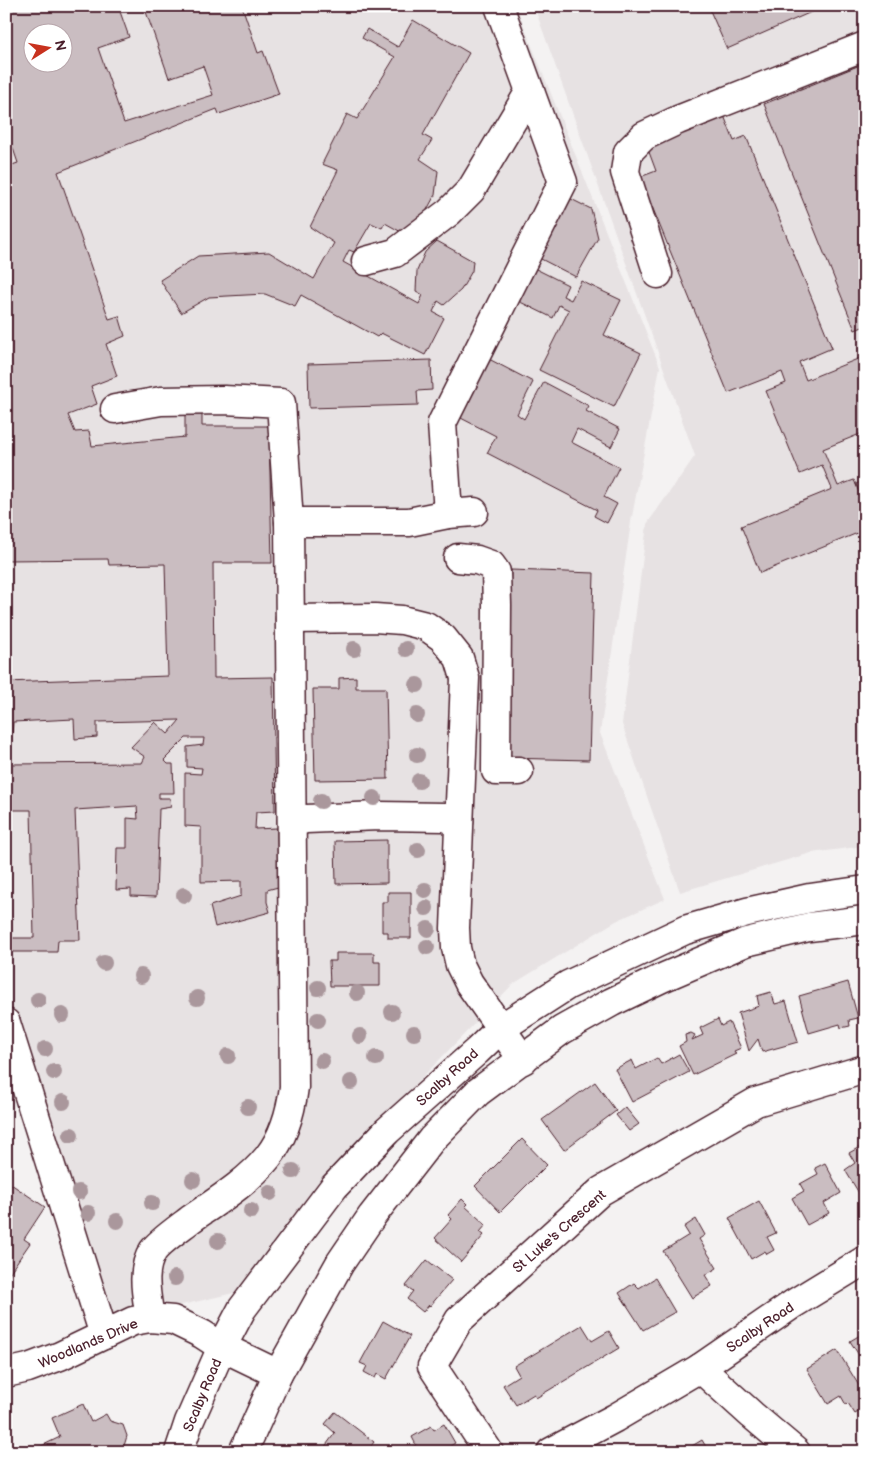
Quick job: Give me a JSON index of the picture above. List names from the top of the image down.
{
  "streets": {
    "main road": ["Scalby Road", "St Luke's Crescent", "Woodlands Drive"]
  },
  "crossings": [
    ["Scalby Road", "Woodlands Drive"]
  ],
  "north": "right"
}
